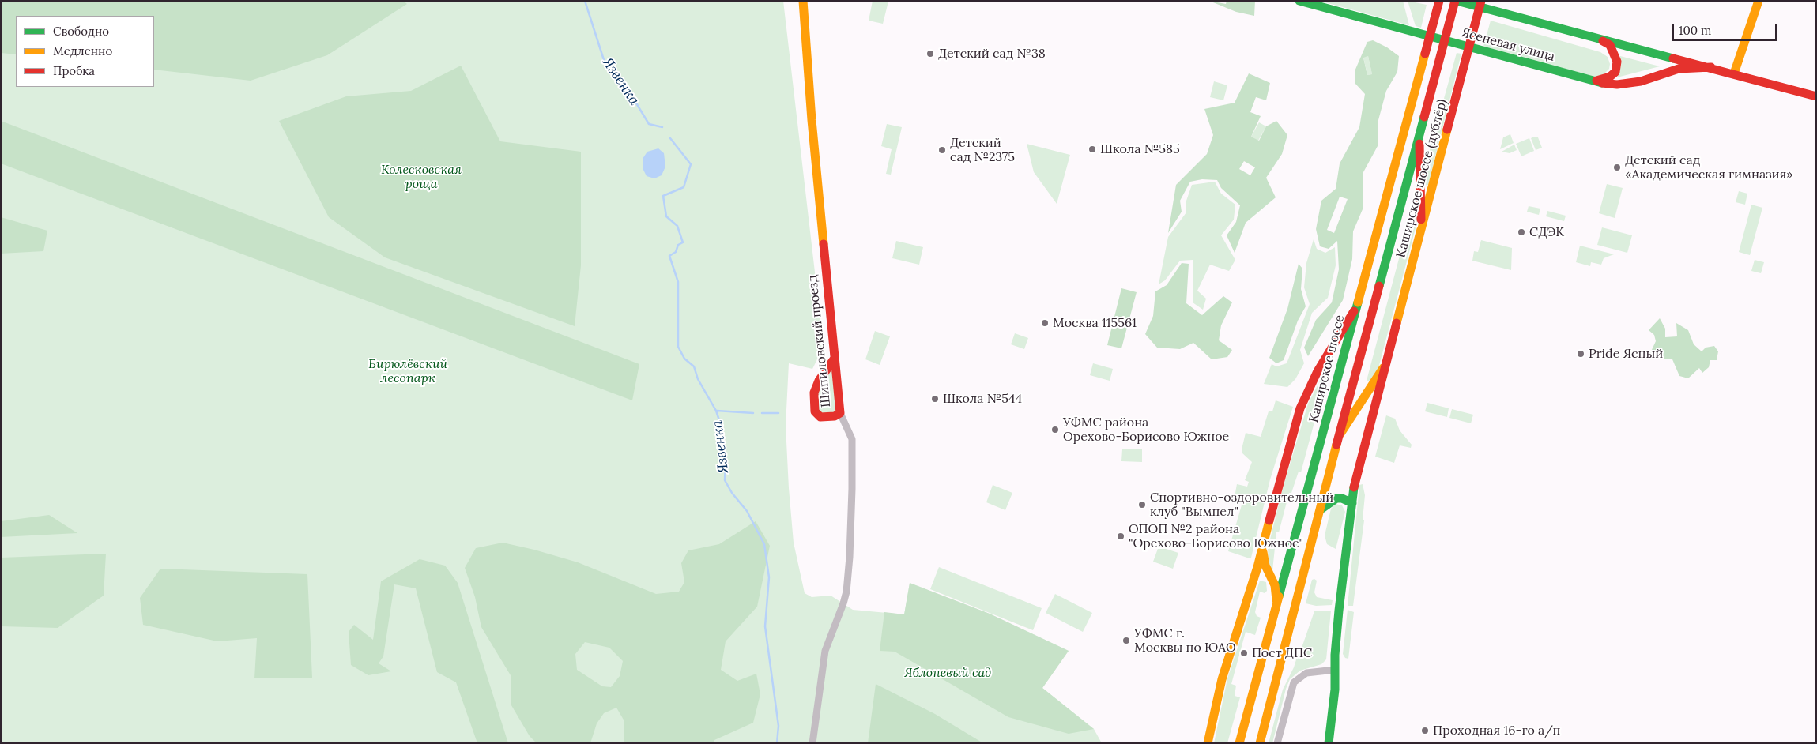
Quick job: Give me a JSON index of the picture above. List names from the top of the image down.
{
  "streets": {
    "main road": [
      "Ясеневая улица",
      "Каширское шоссе (дублёр)",
      "Шипиловский проезд",
      "Каширское шоссе"
    ]
  },
  "crossings": [
    ["Ясеневая улица", "Каширское шоссе (дублёр)"],
    ["Ясеневая улица", "Каширское шоссе"]
  ],
  "water": ["Язвенка"],
  "parks": ["Колесковская роща", "Бирюлёвский лесопарк", "Яблоневый сад"],
  "places": [
    "Детский сад №38",
    "Школа №585",
    "Детский сад №2375",
    "Детский сад «Академическая гимназия»",
    "СДЭК",
    "Москва 115561",
    "Pride Ясный",
    "Школа №544",
    "УФМС района Орехово-Борисово Южное",
    "Спортивно-оздоровительный клуб \"Вымпел\"",
    "ОПОП №2 района \"Орехово-Борисово Южное\"",
    "УФМС г. Москвы по ЮАО",
    "Пост ДПС",
    "Проходная 16-го а/п"
  ],
  "legend": ["Свободно", "Медленно", "Пробка"],
  "scale_bar": "100 m"
}
